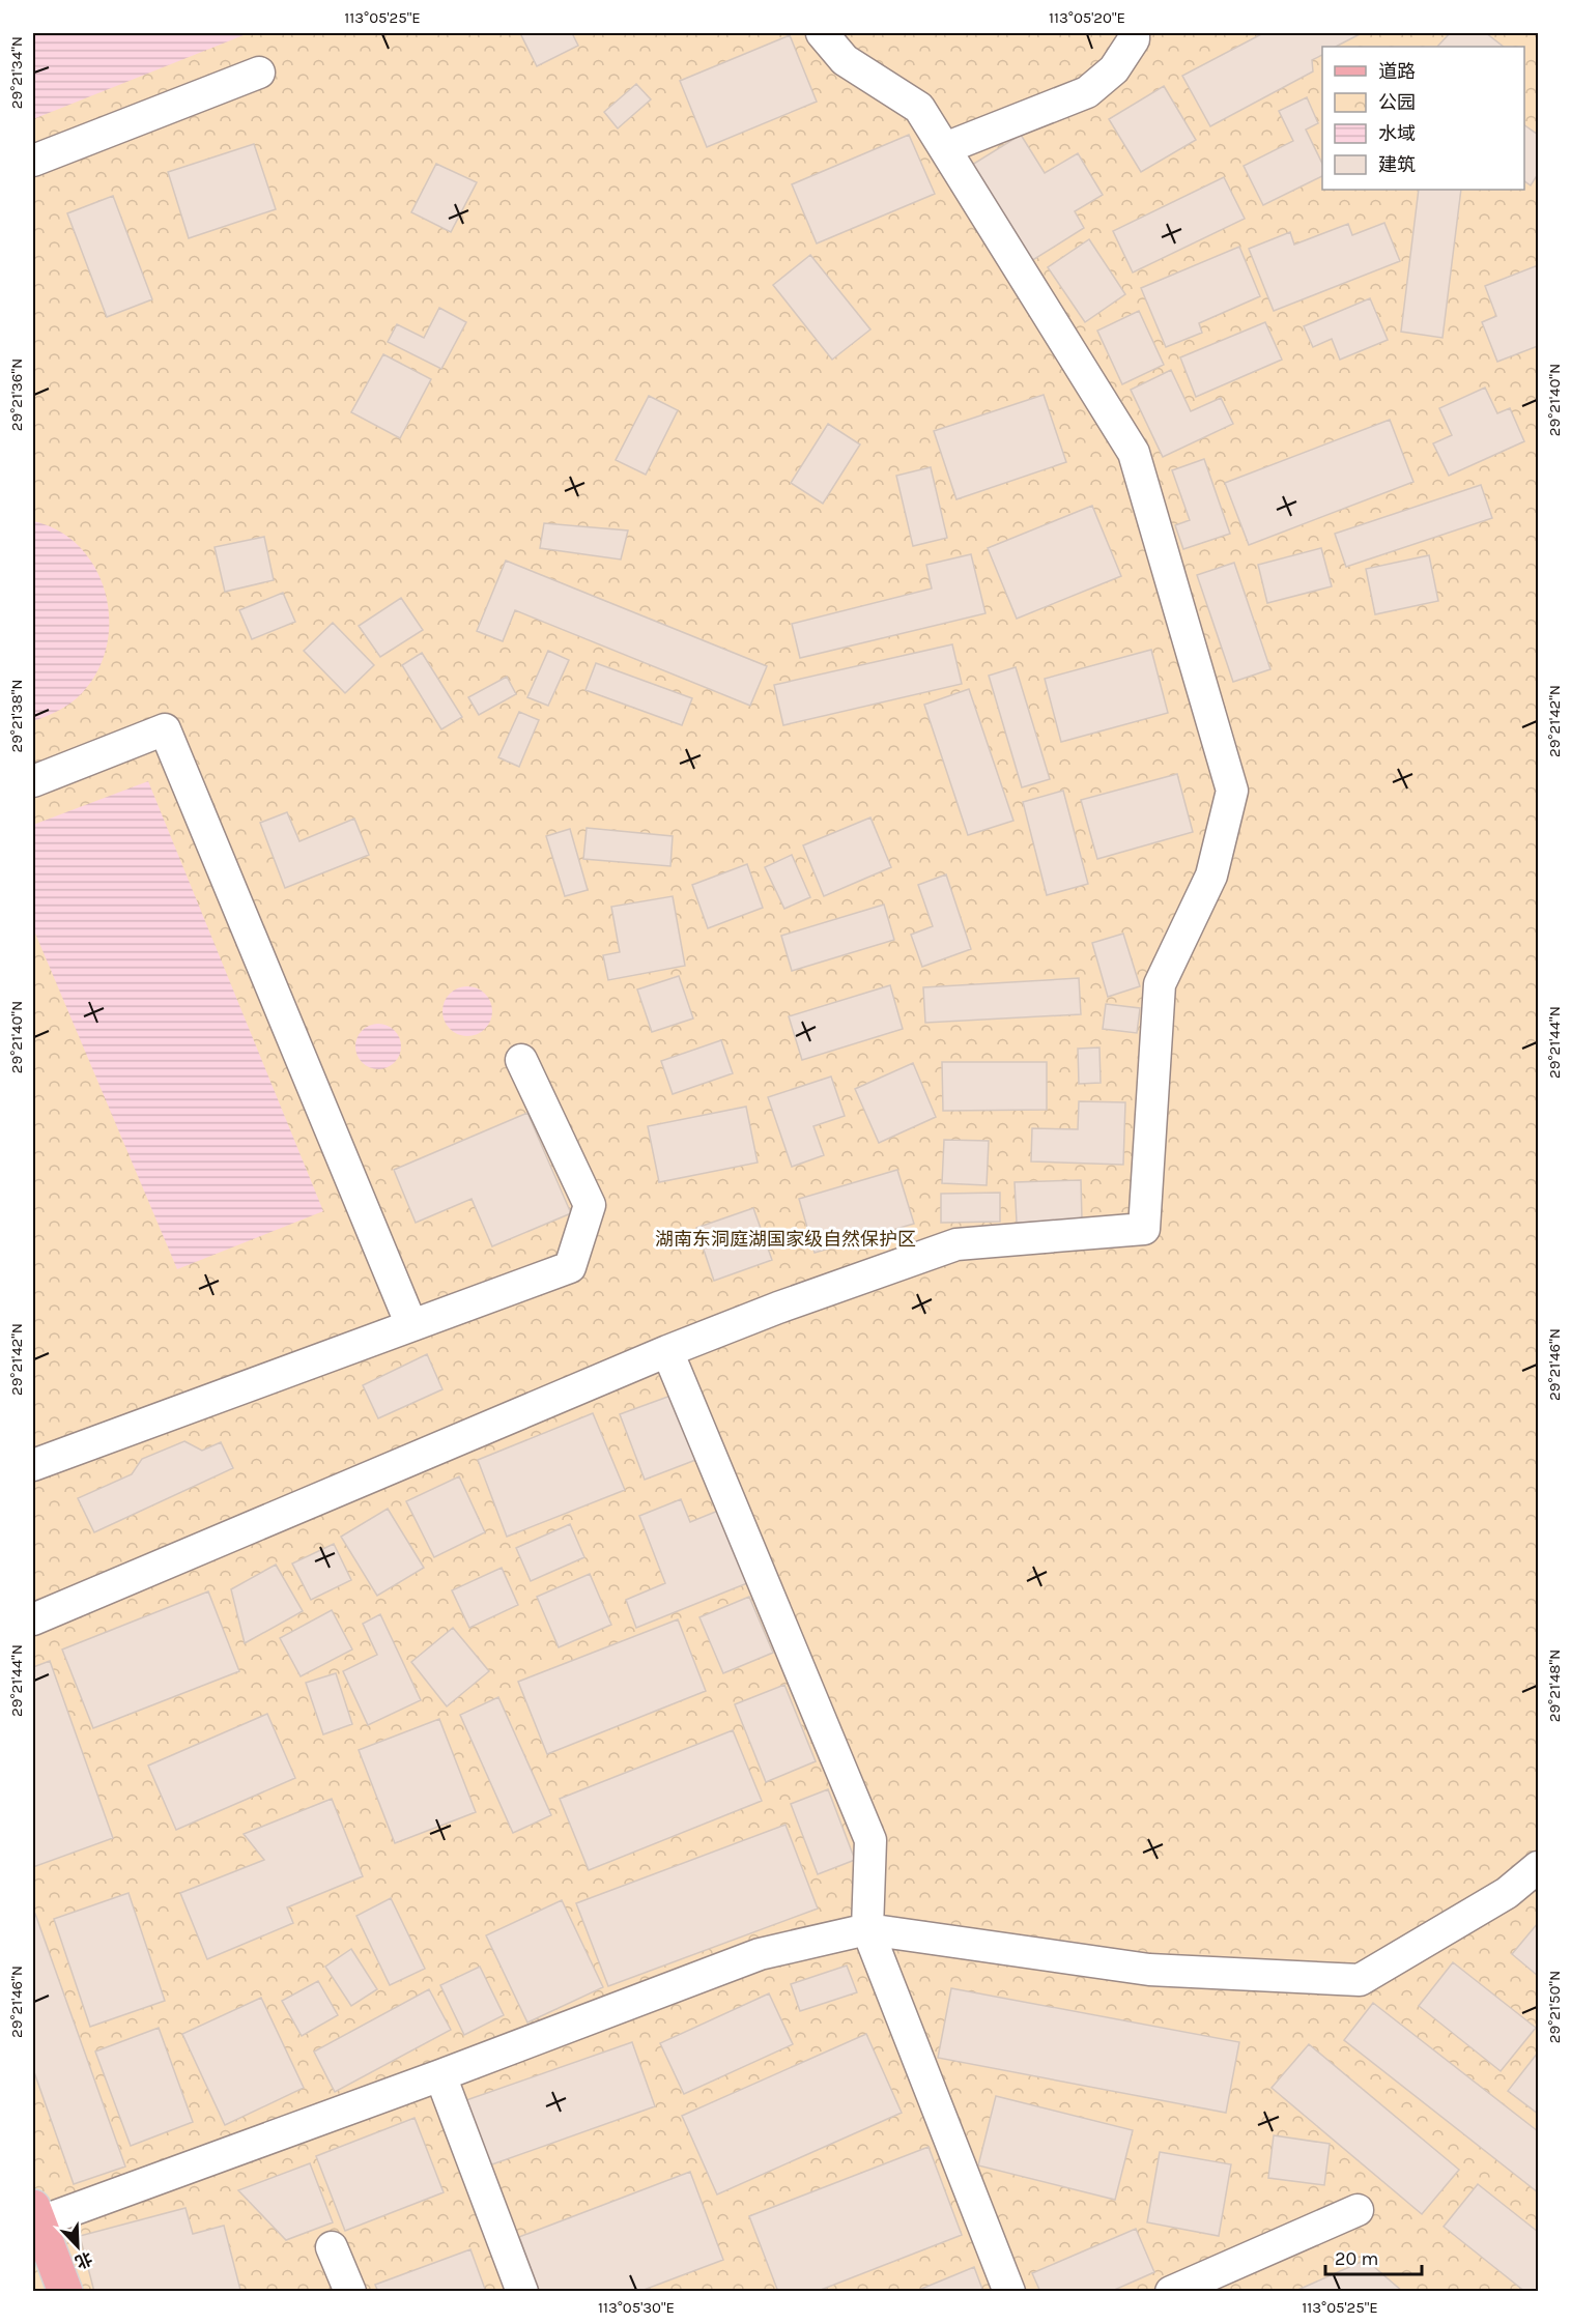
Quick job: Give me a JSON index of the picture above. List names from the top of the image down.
{
  "parks": ["湖南东洞庭湖国家级自然保护区"],
  "legend": [
    "道路",
    "公园",
    "水域",
    "建筑"
  ],
  "scale_bar": "20 m",
  "north": "bottom right",
  "coordinates": [
    "113°05'25\"E",
    "113°05'20\"E",
    "29°21'34\"N",
    "29°21'36\"N",
    "29°21'40\"N",
    "29°21'38\"N",
    "29°21'42\"N",
    "29°21'44\"N",
    "29°21'46\"N",
    "29°21'48\"N",
    "29°21'50\"N",
    "113°05'30\"E"
  ]
}
